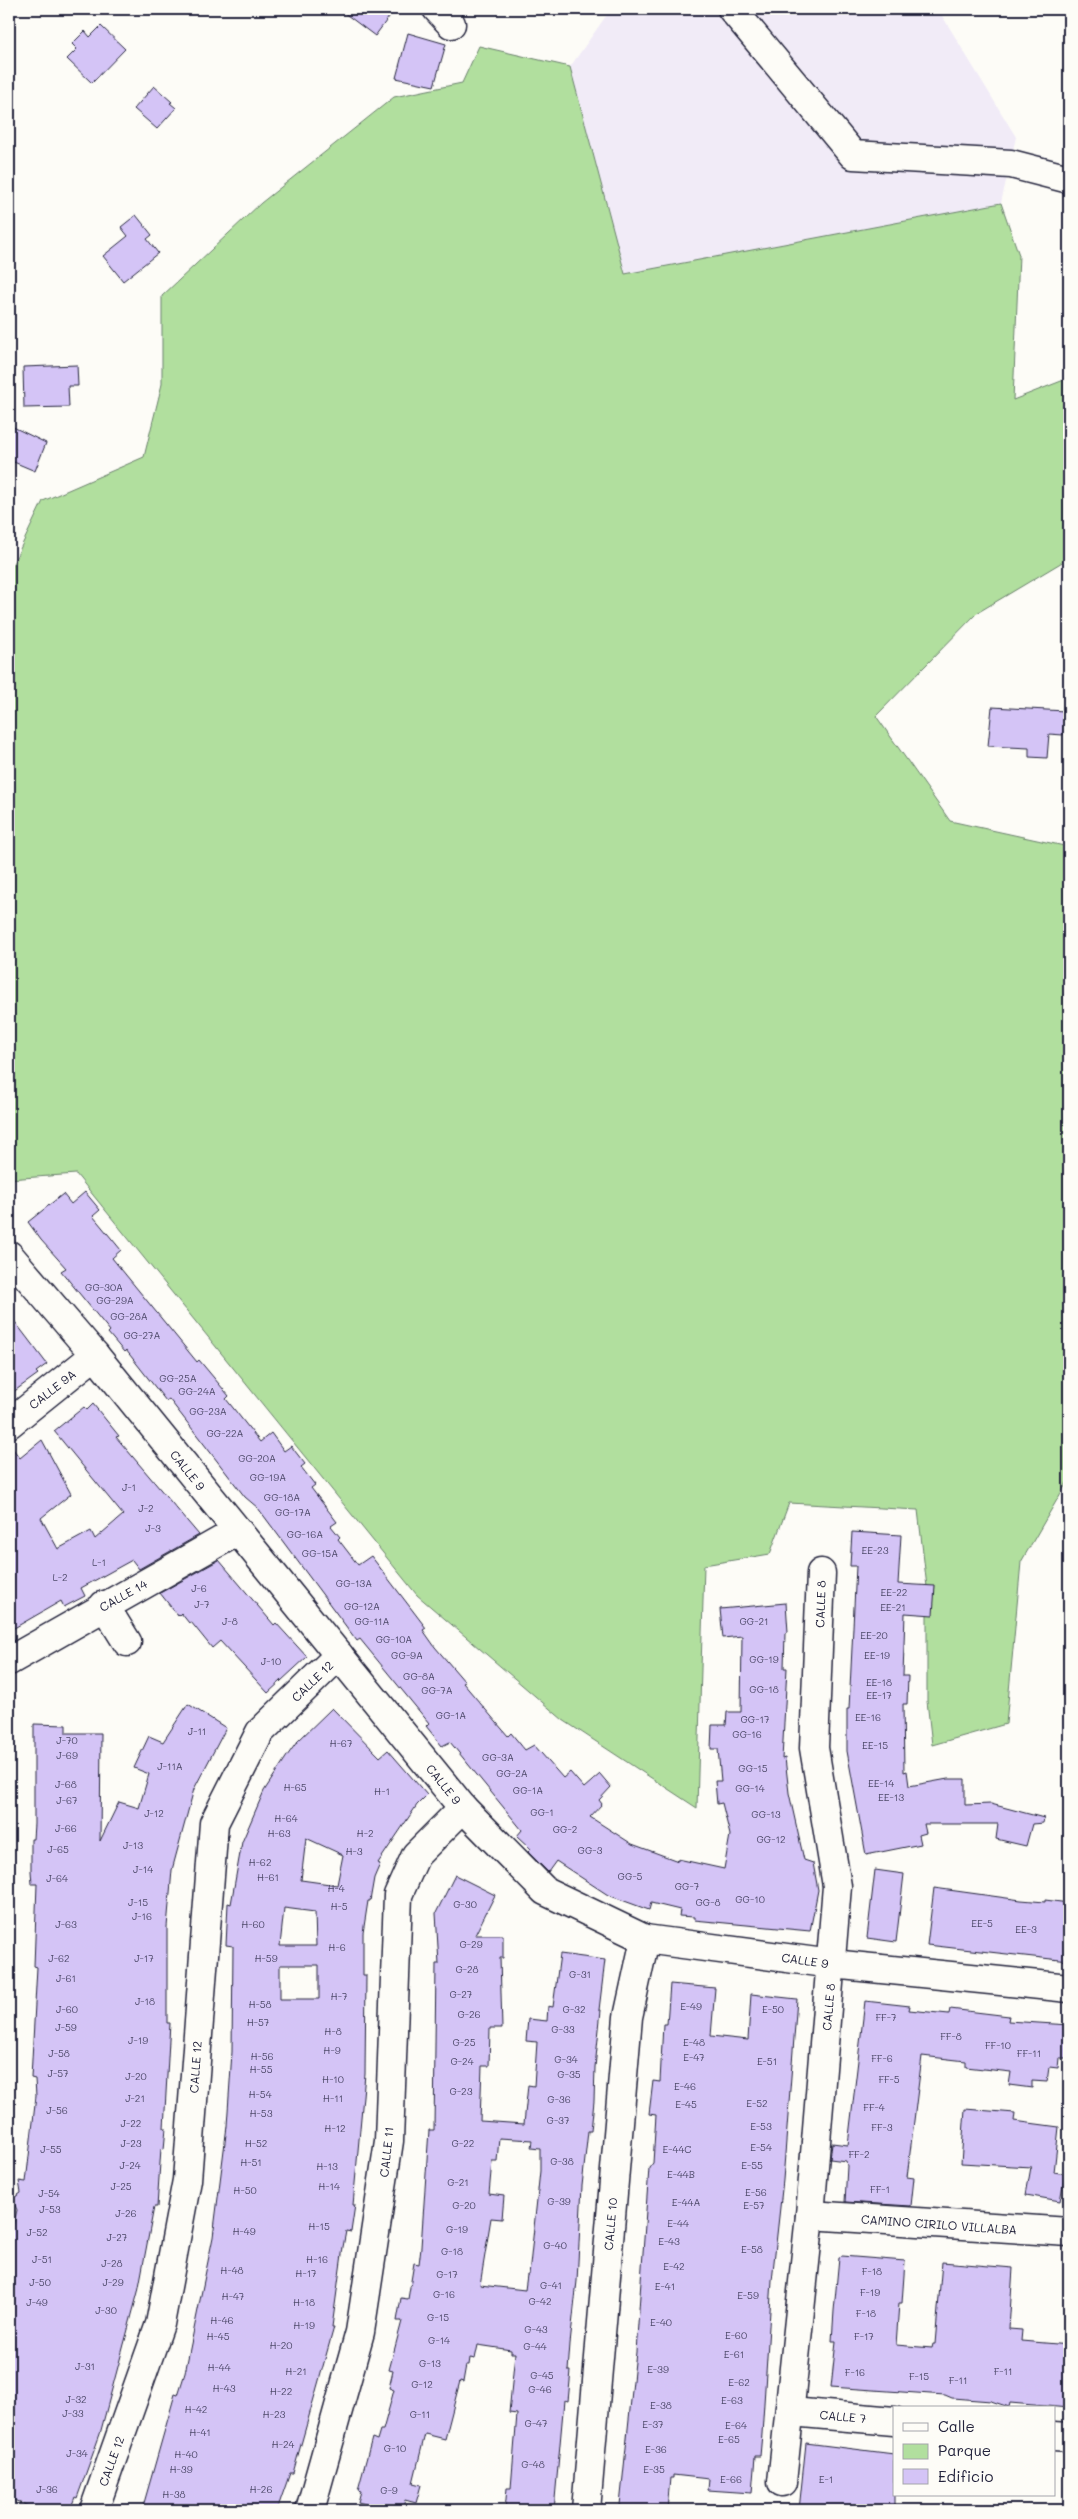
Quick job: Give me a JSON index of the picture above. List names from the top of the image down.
{
  "streets": {
    "street": [
      "CALLE 9A",
      "CALLE 9",
      "CALLE 14",
      "CALLE 8",
      "CALLE 12",
      "CALLE 11",
      "CALLE 10",
      "CAMINO CIRILO VILLALBA",
      "CALLE 7"
    ]
  },
  "crossings": [
    ["CALLE 9A", "CALLE 9"],
    ["CALLE 9", "CALLE 14"],
    ["CALLE 9", "CALLE 8"],
    ["CALLE 9", "CALLE 12"],
    ["CALLE 9", "CALLE 11"],
    ["CALLE 9", "CALLE 10"],
    ["CALLE 8", "CAMINO CIRILO VILLALBA"],
    ["CALLE 8", "CALLE 7"]
  ],
  "house_numbers": [
    "GG-30A",
    "GG-29A",
    "GG-28A",
    "GG-27A",
    "GG-25A",
    "GG-24A",
    "GG-23A",
    "GG-22A",
    "GG-20A",
    "GG-19A",
    "J-1",
    "GG-18A",
    "J-2",
    "GG-17A",
    "J-3",
    "GG-16A",
    "EE-23",
    "GG-15A",
    "L-1",
    "L-2",
    "GG-13A",
    "J-6",
    "EE-22",
    "J-7",
    "GG-12A",
    "EE-21",
    "J-8",
    "GG-11A",
    "GG-21",
    "EE-20",
    "GG-10A",
    "GG-9A",
    "EE-19",
    "GG-19",
    "J-10",
    "GG-8A",
    "EE-18",
    "GG-18",
    "GG-7A",
    "EE-17",
    "GG-1A",
    "EE-16",
    "GG-17",
    "J-11",
    "GG-16",
    "J-70",
    "H-67",
    "EE-15",
    "J-69",
    "GG-3A",
    "J-11A",
    "GG-15",
    "GG-2A",
    "EE-14",
    "J-68",
    "H-65",
    "GG-14",
    "GG-1A",
    "H-1",
    "EE-13",
    "J-67",
    "GG-1",
    "J-12",
    "GG-13",
    "H-64",
    "J-66",
    "GG-2",
    "H-63",
    "H-2",
    "GG-12",
    "J-13",
    "J-65",
    "GG-3",
    "H-3",
    "H-62",
    "J-14",
    "GG-5",
    "H-61",
    "J-64",
    "GG-7",
    "H-4",
    "GG-10",
    "J-15",
    "GG-8",
    "G-30",
    "H-5",
    "J-16",
    "EE-5",
    "J-63",
    "H-60",
    "EE-3",
    "G-29",
    "H-6",
    "J-62",
    "J-17",
    "H-59",
    "G-28",
    "G-31",
    "J-61",
    "G-27",
    "H-7",
    "J-18",
    "H-58",
    "E-49",
    "J-60",
    "G-32",
    "E-50",
    "G-26",
    "FF-7",
    "H-57",
    "J-59",
    "G-33",
    "H-8",
    "FF-8",
    "J-19",
    "G-25",
    "E-48",
    "FF-10",
    "H-9",
    "J-58",
    "FF-11",
    "H-56",
    "E-47",
    "FF-6",
    "G-34",
    "G-24",
    "E-51",
    "H-55",
    "J-57",
    "G-35",
    "J-20",
    "H-10",
    "FF-5",
    "E-46",
    "G-23",
    "H-54",
    "J-21",
    "H-11",
    "G-36",
    "E-52",
    "E-45",
    "FF-4",
    "J-56",
    "H-53",
    "G-37",
    "J-22",
    "E-53",
    "FF-3",
    "H-12",
    "J-23",
    "H-52",
    "G-22",
    "E-54",
    "J-55",
    "E-44C",
    "FF-2",
    "G-38",
    "H-51",
    "J-24",
    "E-55",
    "H-13",
    "E-44B",
    "G-21",
    "J-25",
    "H-14",
    "FF-1",
    "H-50",
    "E-56",
    "J-54",
    "G-39",
    "E-44A",
    "G-20",
    "E-57",
    "J-53",
    "J-26",
    "E-44",
    "H-15",
    "G-19",
    "H-49",
    "J-52",
    "J-27",
    "E-43",
    "G-40",
    "E-58",
    "G-18",
    "J-51",
    "H-16",
    "J-28",
    "E-42",
    "H-48",
    "F-18",
    "H-17",
    "G-17",
    "J-50",
    "J-29",
    "G-41",
    "E-41",
    "F-19",
    "G-16",
    "E-59",
    "H-47",
    "G-42",
    "J-49",
    "H-18",
    "J-30",
    "F-18",
    "G-15",
    "H-46",
    "E-40",
    "H-19",
    "G-43",
    "E-60",
    "H-45",
    "F-17",
    "G-14",
    "H-20",
    "G-44",
    "E-61",
    "G-13",
    "J-31",
    "H-44",
    "E-39",
    "H-21",
    "F-11",
    "F-16",
    "G-45",
    "F-15",
    "F-11",
    "E-62",
    "G-12",
    "H-43",
    "G-46",
    "H-22",
    "J-32",
    "E-63",
    "E-38",
    "H-42",
    "J-33",
    "H-23",
    "G-11",
    "G-47",
    "E-37",
    "E-64",
    "H-41",
    "E-65",
    "H-24",
    "G-10",
    "E-36",
    "J-34",
    "H-40",
    "G-48",
    "H-39",
    "E-35",
    "E-66",
    "E-1",
    "J-36",
    "H-26",
    "G-9",
    "H-38"
  ],
  "legend": ["Calle", "Parque", "Edificio"]
}
